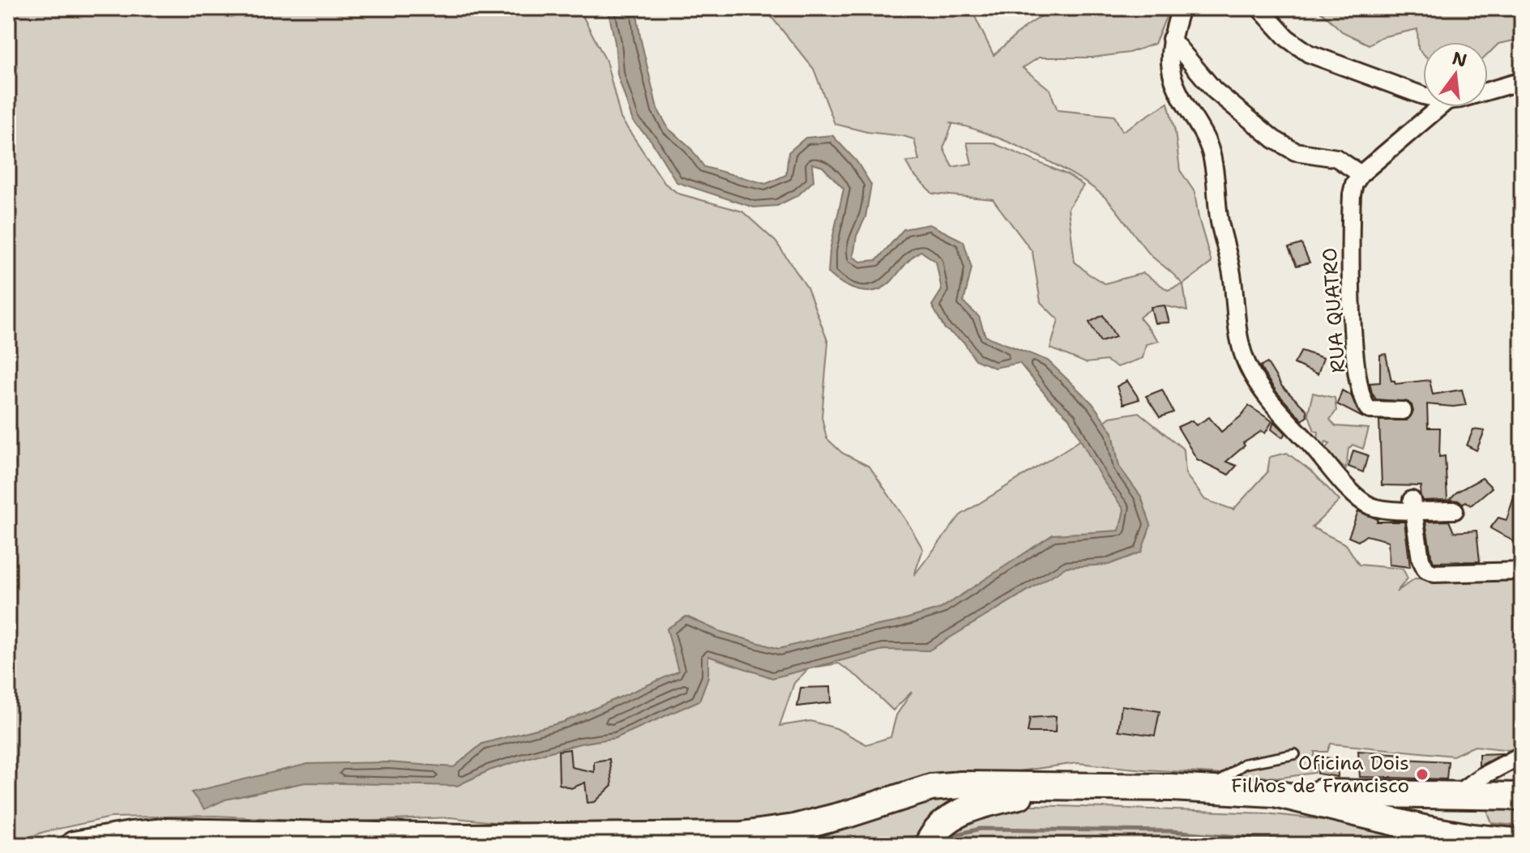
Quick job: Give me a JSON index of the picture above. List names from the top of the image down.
{
  "streets": {
    "street": ["RUA QUATRO"]
  },
  "places": ["Oficina Dois Filhos de Francisco"],
  "north": "top"
}
